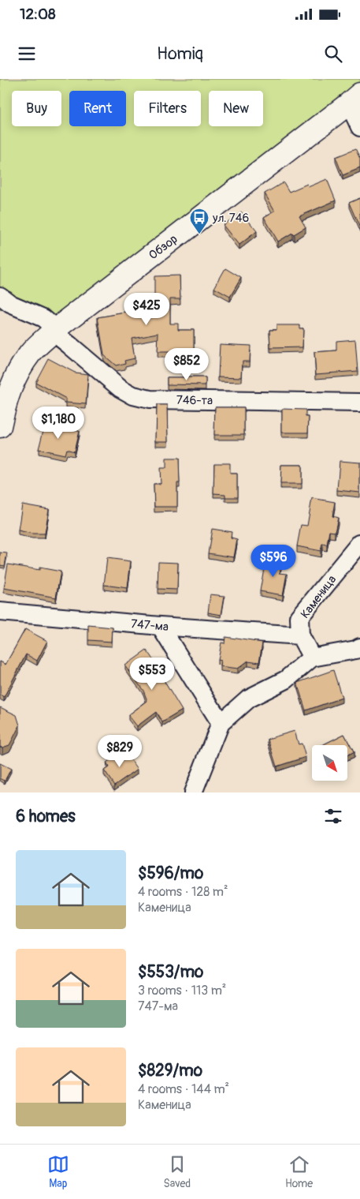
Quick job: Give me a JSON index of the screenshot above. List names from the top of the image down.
{
  "streets": {
    "street": [
      "Обзор",
      "746-та",
      "Каменица",
      "747-ма"
    ]
  },
  "crossings": [
    ["Обзор", "746-та"],
    ["Каменица", "747-ма"]
  ],
  "places": {
    "bus stop": ["ул. 746"]
  },
  "north": "bottom right",
  "page": {
    "status": "12:08",
    "header": "Homiq",
    "chip": [
      "Buy",
      "Rent",
      "Filters",
      "New"
    ],
    "price": [
      "$425",
      "$852",
      "$1,180",
      "$596",
      "$553",
      "$829"
    ],
    "heading": "6 homes",
    "list": [
      {
        "name": "$596/mo",
        "note": "4 rooms · 128 m² · Каменица"
      },
      {
        "name": "$553/mo",
        "note": "3 rooms · 113 m² · 747-ма"
      },
      {
        "name": "$829/mo",
        "note": "4 rooms · 144 m² · Каменица"
      }
    ],
    "tabs": ["Map", "Saved", "Home"]
  }
}
